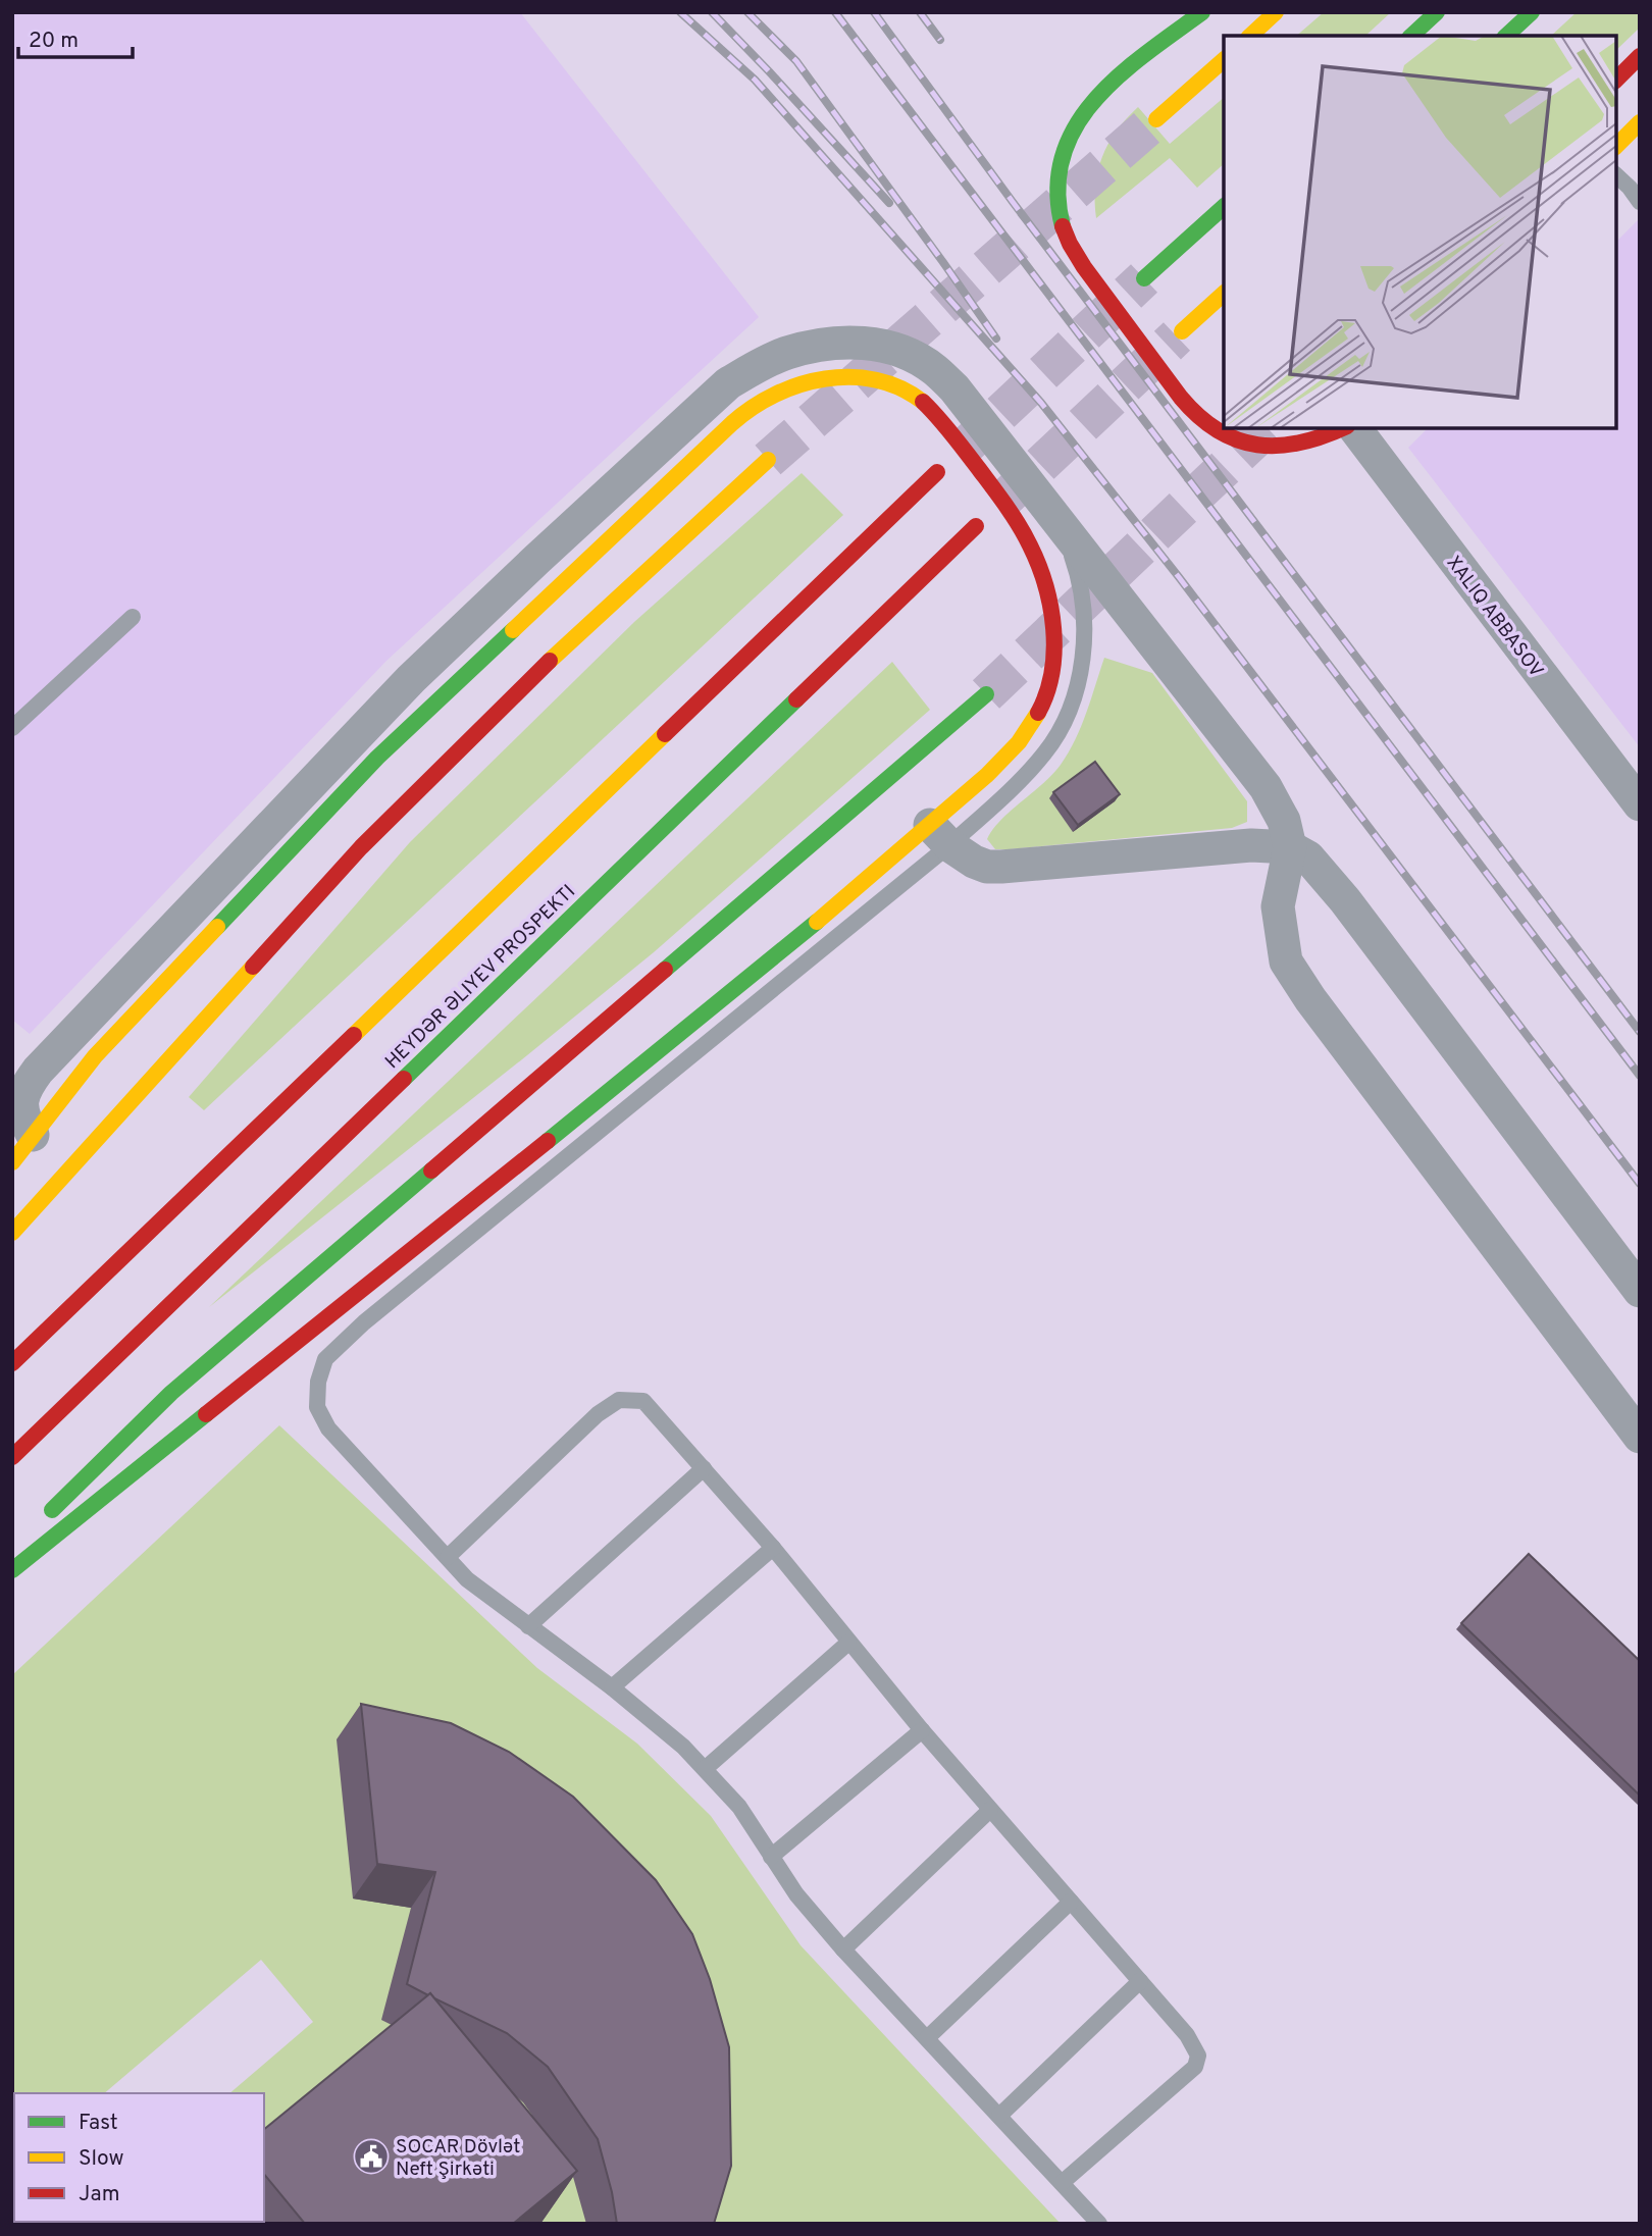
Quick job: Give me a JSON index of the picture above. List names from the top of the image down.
{
  "streets": {
    "main road": ["HEYDƏR ƏLIYEV PROSPEKTI"]
  },
  "places": {
    "public building": ["SOCAR Dövlət Neft Şirkəti"]
  },
  "legend": ["Fast", "Slow", "Jam"],
  "scale_bar": "20 m"
}
